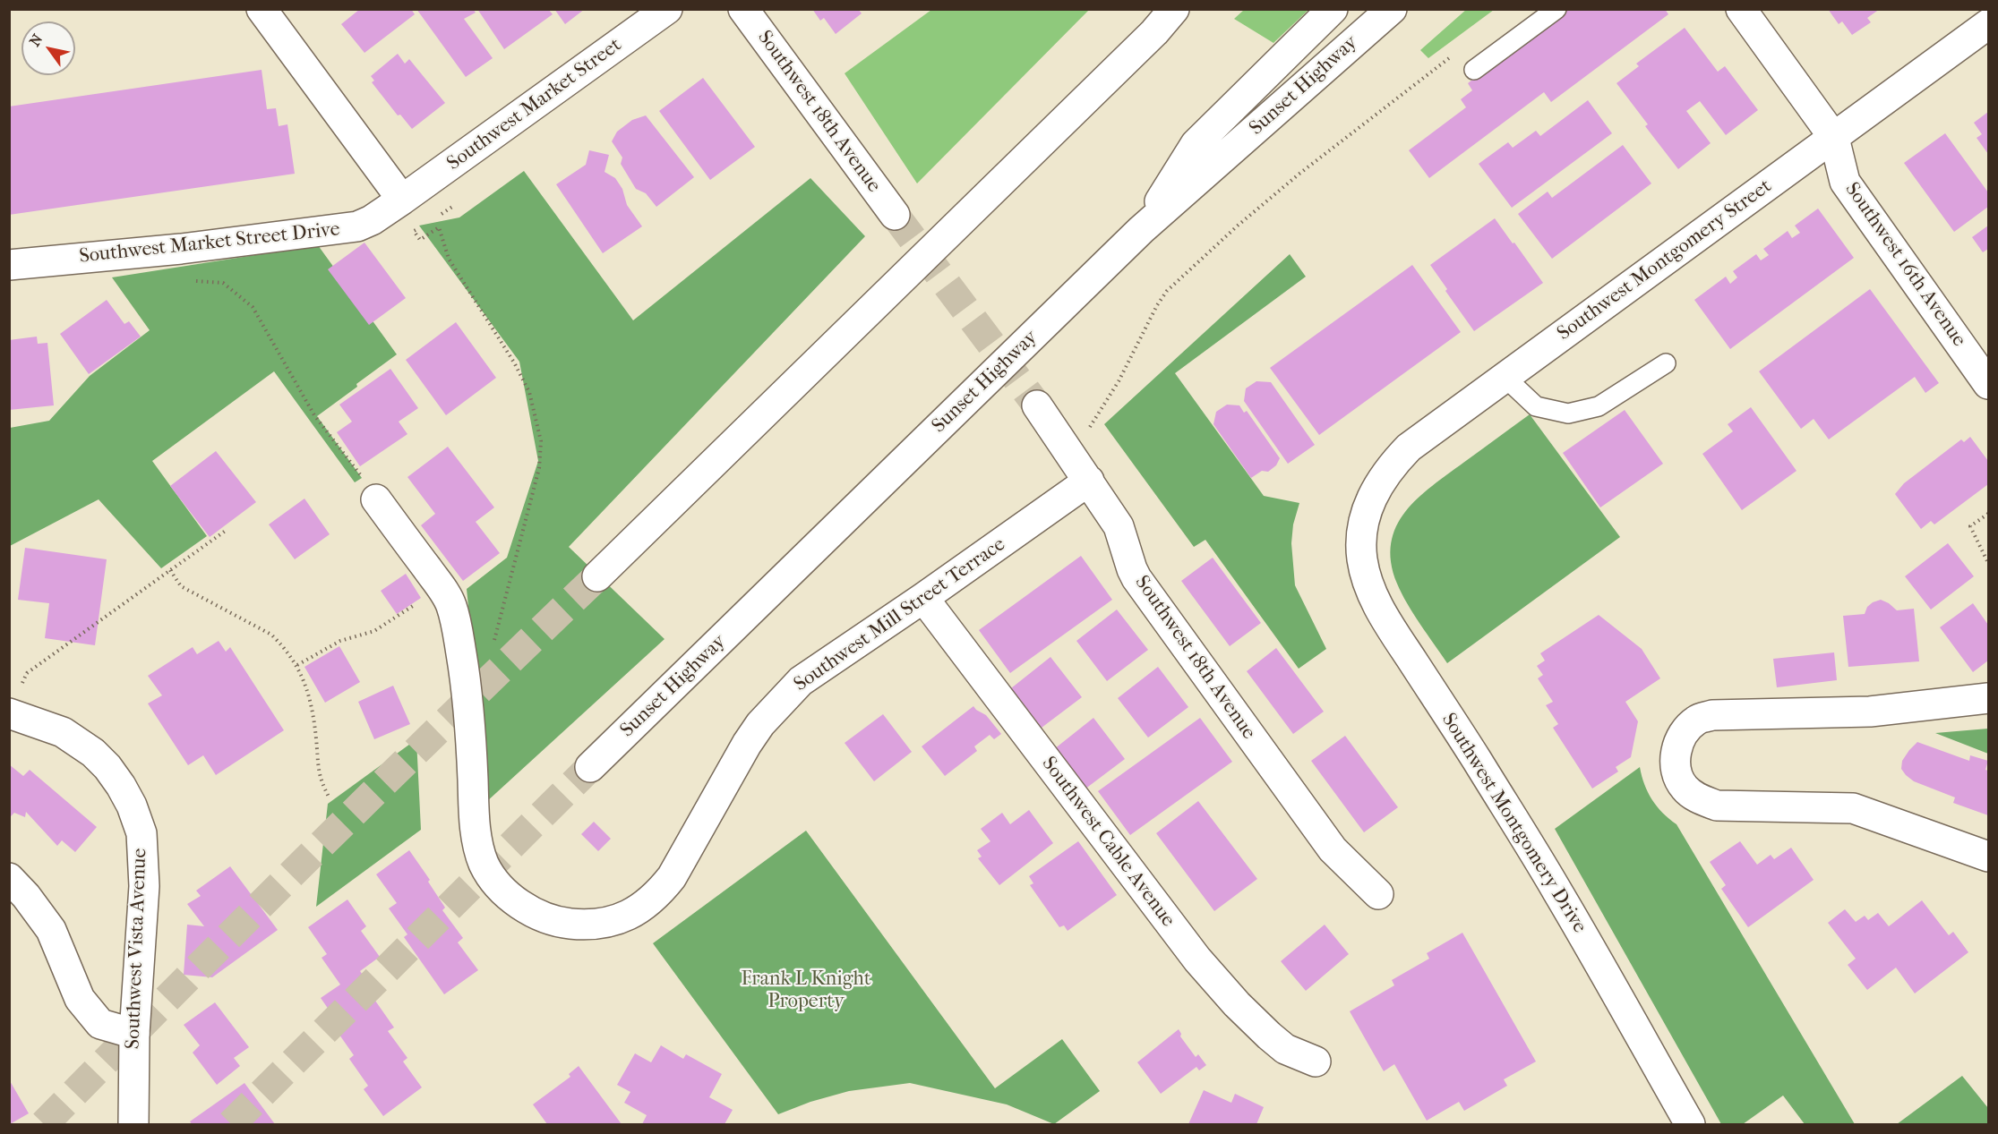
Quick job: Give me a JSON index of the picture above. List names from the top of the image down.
{
  "streets": {
    "main road": [
      "Sunset Highway",
      "Southwest Market Street",
      "Southwest 18th Avenue",
      "Southwest Market Street Drive",
      "Southwest Montgomery Street",
      "Southwest 16th Avenue",
      "Southwest Mill Street Terrace",
      "Southwest Montgomery Drive",
      "Southwest Cable Avenue",
      "Southwest Vista Avenue"
    ]
  },
  "crossings": [
    ["Southwest Market Street", "Southwest Market Street Drive"],
    ["Southwest 18th Avenue", "Southwest Mill Street Terrace"],
    ["Southwest Montgomery Street", "Southwest 16th Avenue"],
    ["Southwest Montgomery Street", "Southwest Montgomery Drive"],
    ["Southwest Mill Street Terrace", "Southwest Cable Avenue"]
  ],
  "parks": ["Frank L Knight Property"],
  "north": "top left"
}
